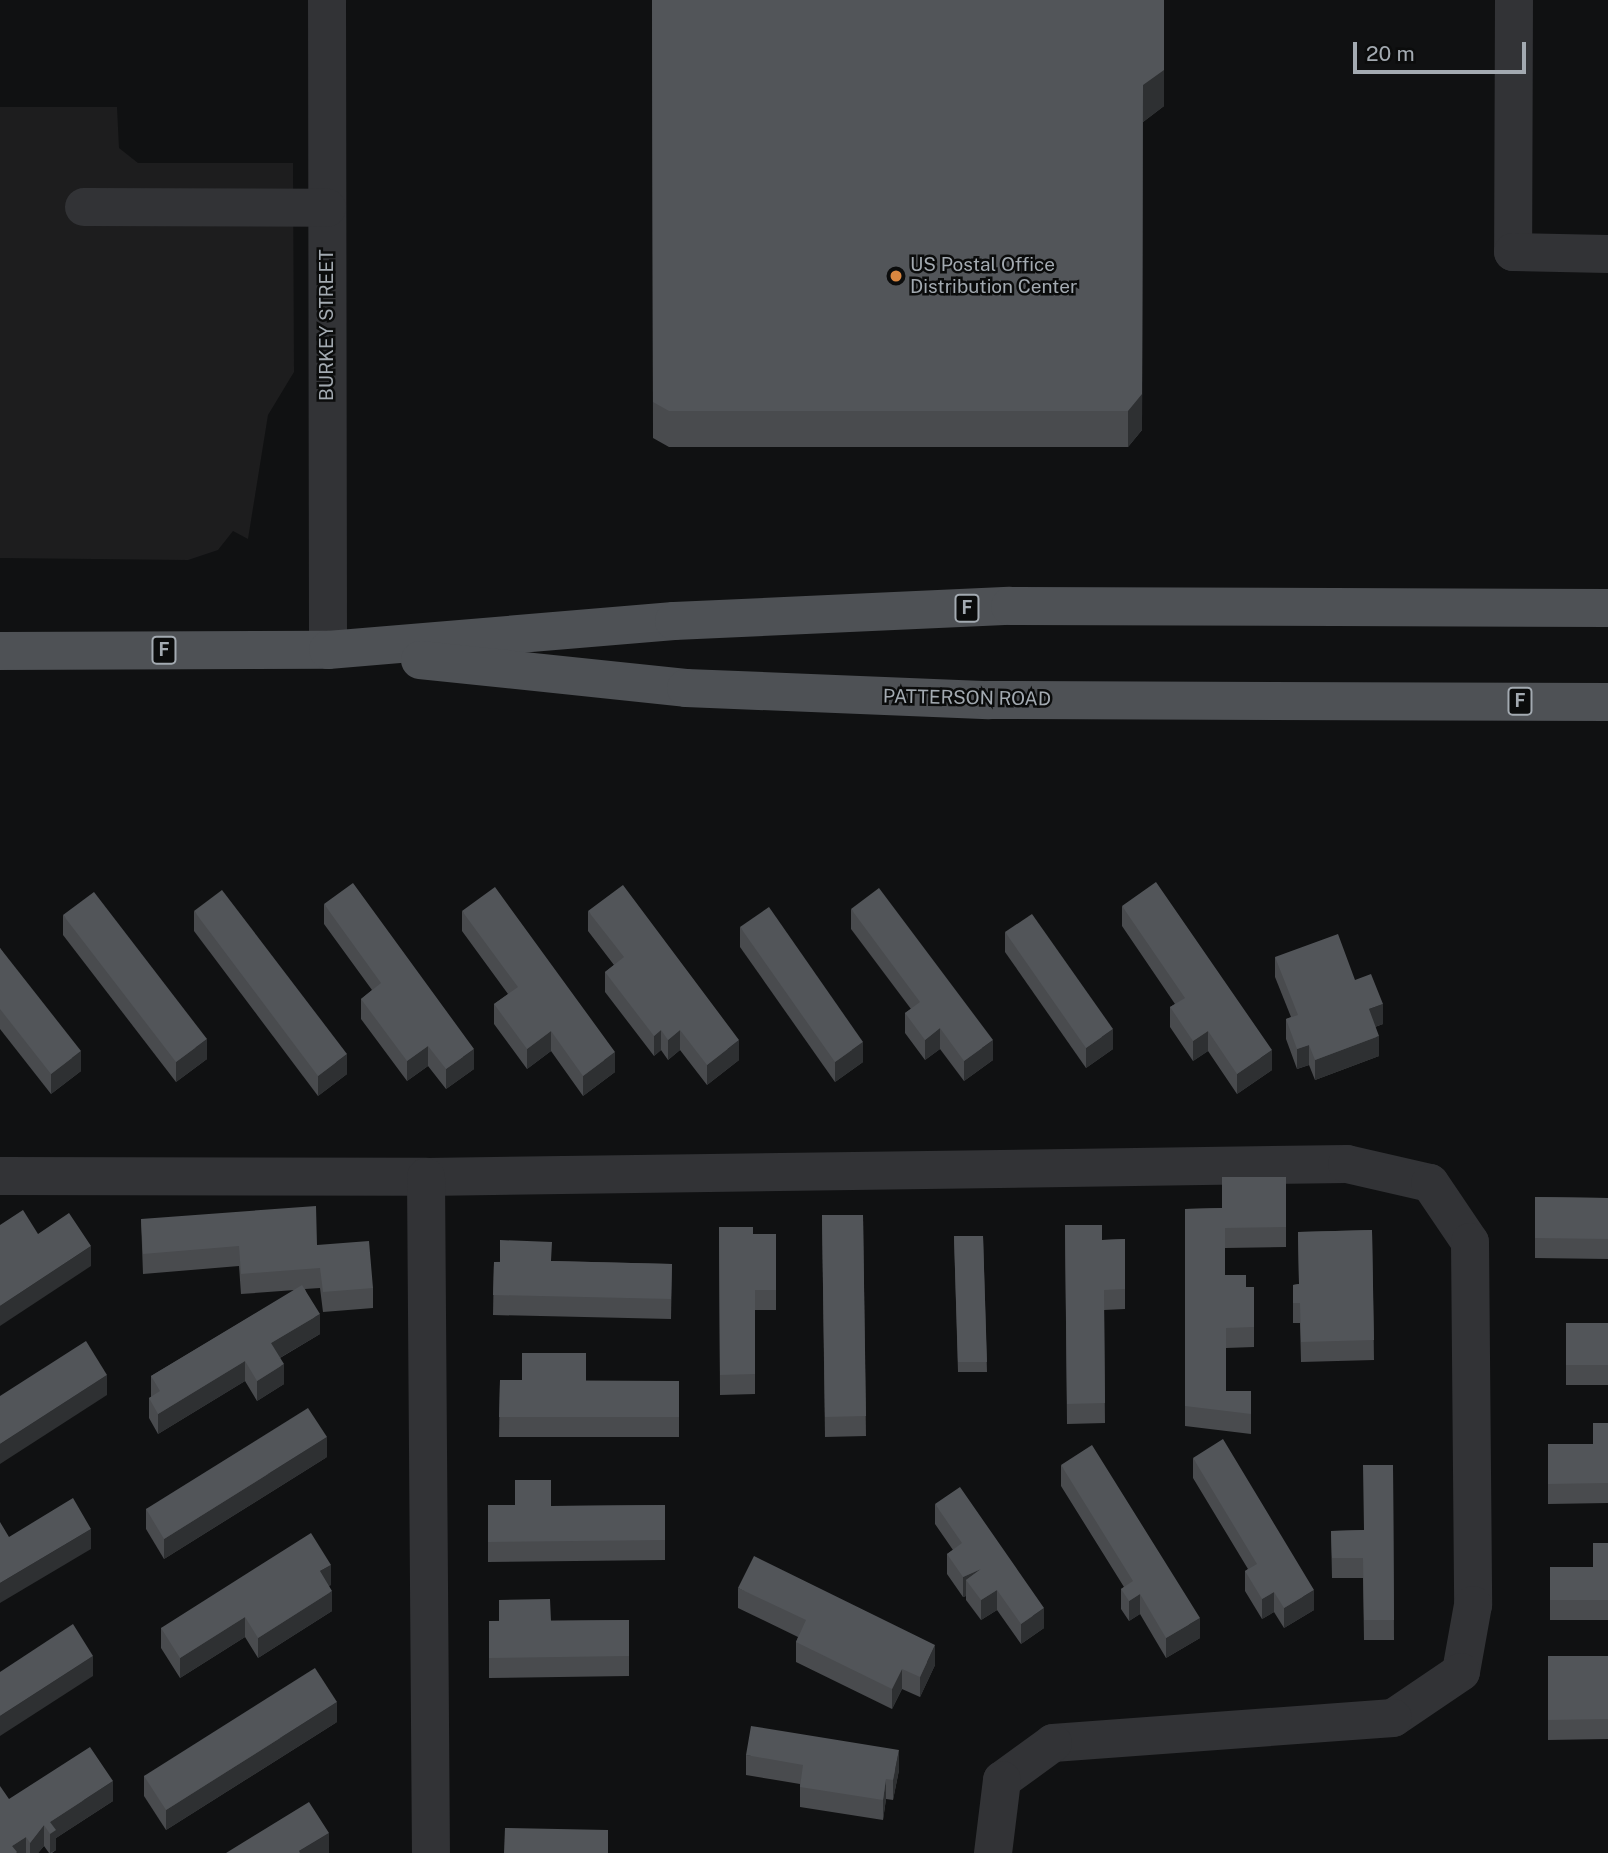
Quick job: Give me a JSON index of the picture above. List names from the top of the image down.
{
  "streets": {
    "main road": ["F", "PATTERSON ROAD"],
    "street": ["BURKEY STREET"]
  },
  "crossings": [
    ["BURKEY STREET", "PATTERSON ROAD"]
  ],
  "places": ["US Postal Office Distribution Center"],
  "scale_bar": "20 m"
}
